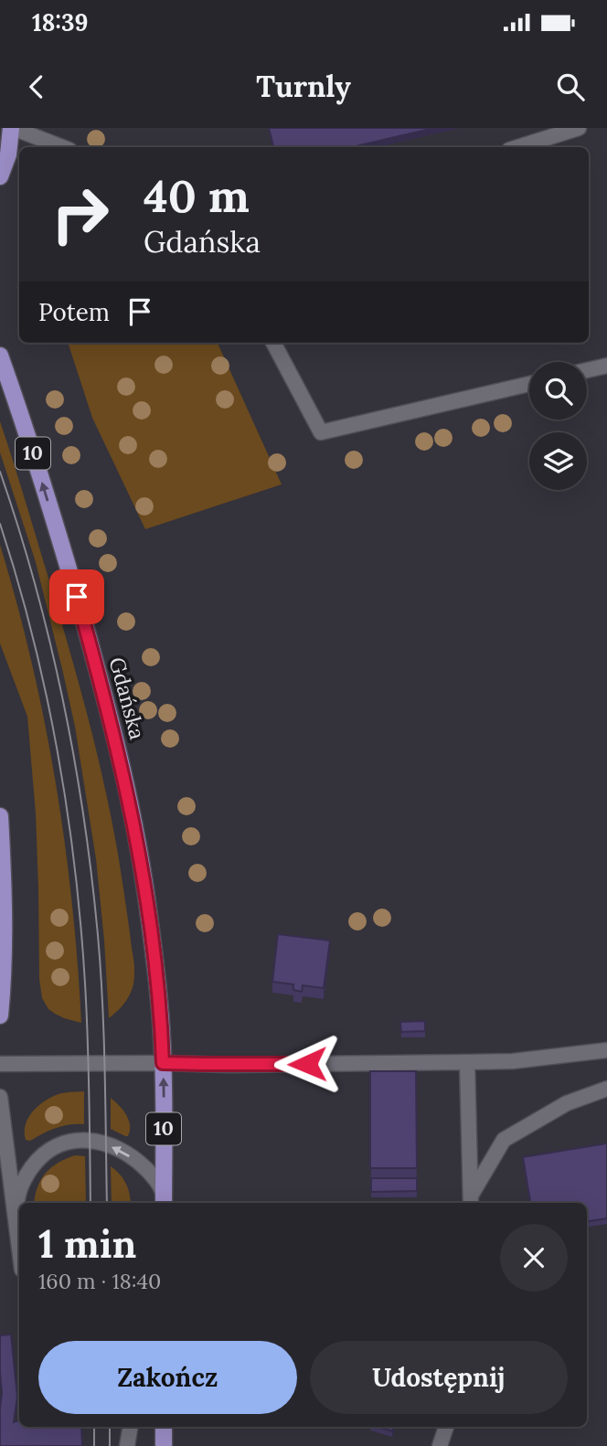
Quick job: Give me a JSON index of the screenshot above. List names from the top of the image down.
{
  "streets": {
    "main road": ["10", "Gdańska"]
  },
  "one_way": ["Gdańska"],
  "page": {
    "status": "18:39",
    "header": "Turnly",
    "turn": ["40 m", "Gdańska"],
    "then": "Potem",
    "heading": ["1 min", "160 m · 18:40"],
    "buttons": ["Zakończ", "Udostępnij"]
  }
}
